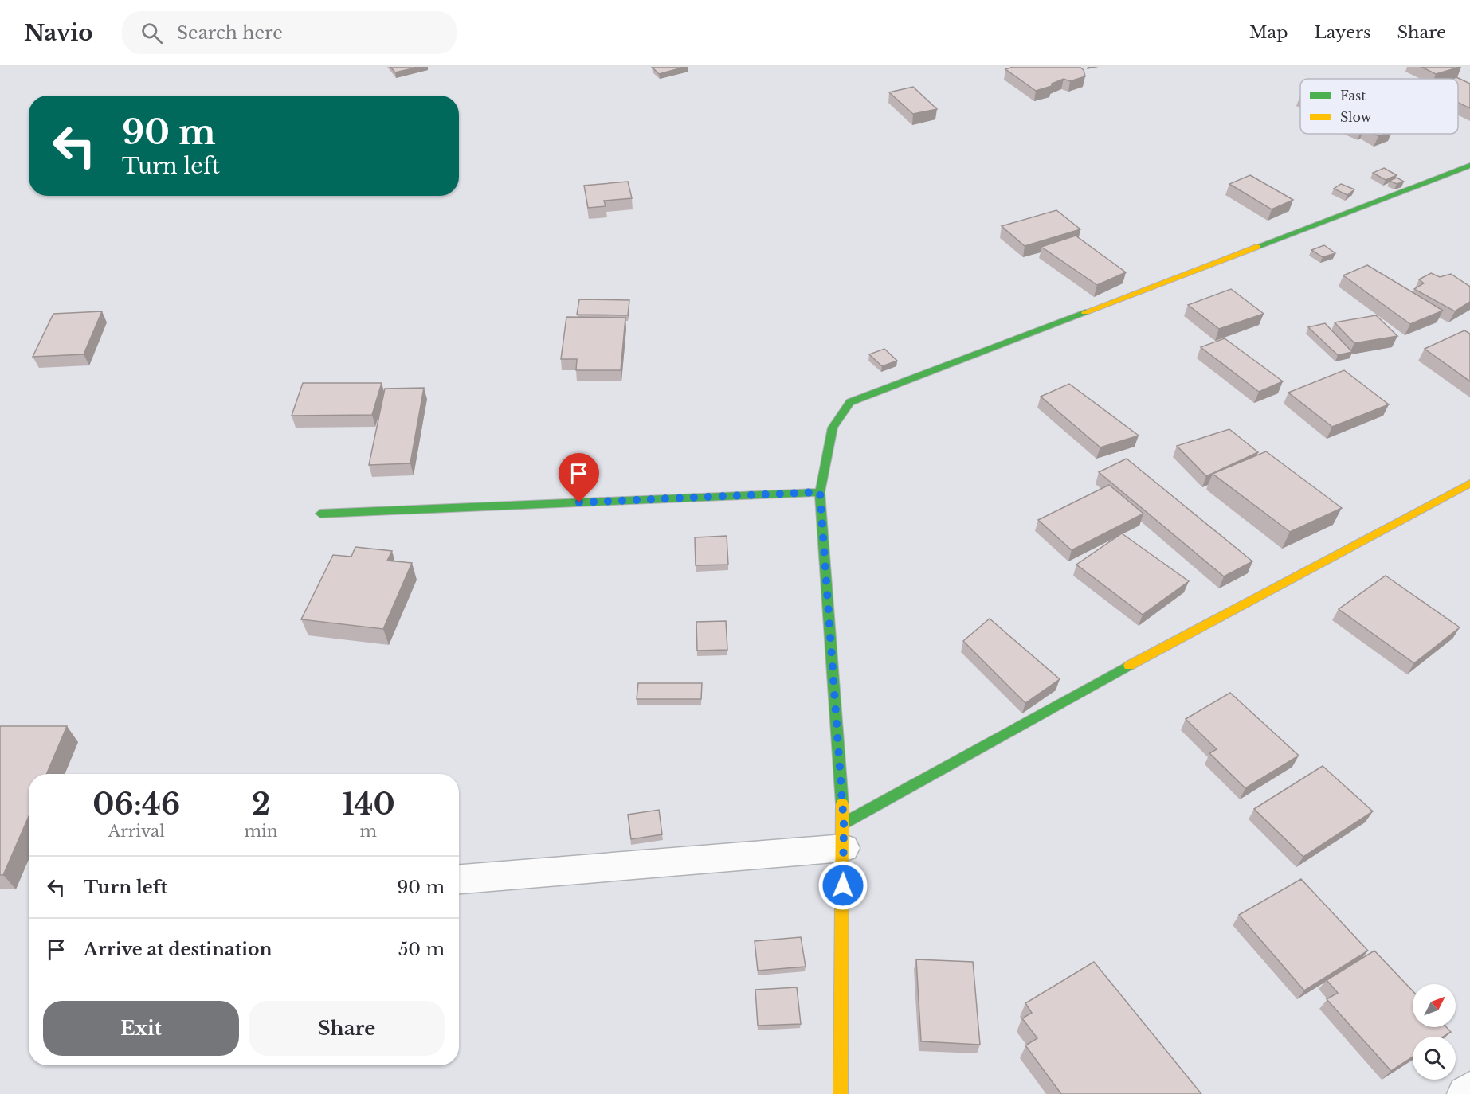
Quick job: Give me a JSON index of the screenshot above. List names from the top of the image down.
{
  "legend": ["Fast", "Slow"],
  "north": "top right",
  "page": {
    "header": "Navio",
    "search": "Search here",
    "nav": ["Map", "Layers", "Share"],
    "turn": ["90 m", "Turn left"],
    "eta": [
      "06:46",
      "Arrival",
      "2",
      "min",
      "140",
      "m"
    ],
    "list": [
      {
        "name": "Turn left",
        "value": "90 m"
      },
      {
        "name": "Arrive at destination",
        "value": "50 m"
      }
    ],
    "buttons": ["Exit", "Share"]
  }
}
